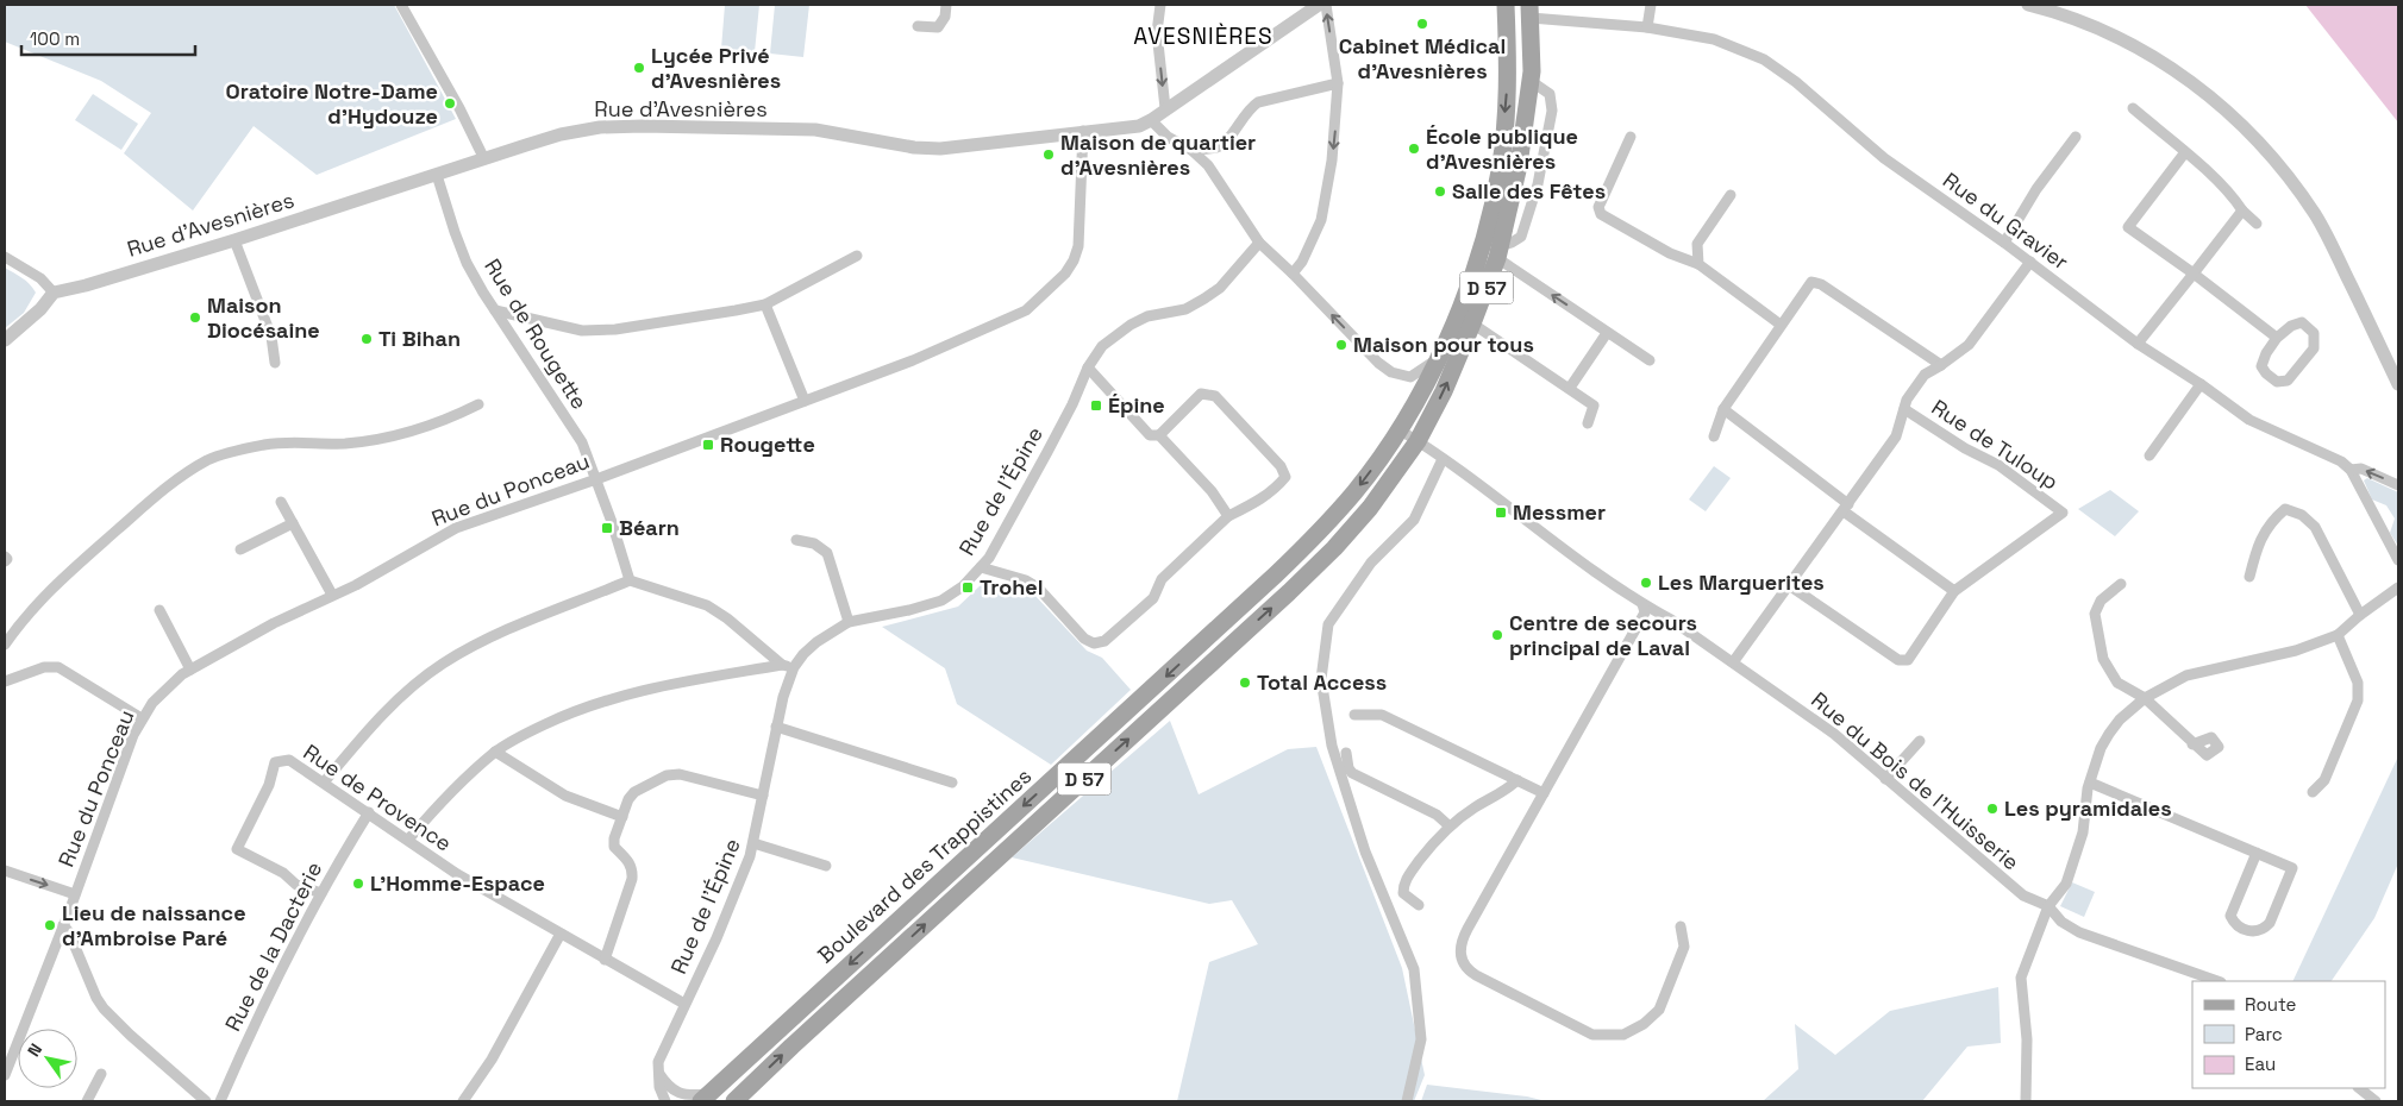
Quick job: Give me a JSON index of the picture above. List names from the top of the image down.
{
  "streets": {
    "main road": ["D 57", "Boulevard des Trappistines"],
    "street": [
      "Rue d'Avesnières",
      "Rue du Gravier",
      "Rue de Rougette",
      "Rue de Tuloup",
      "Rue du Ponceau",
      "Rue de l'Épine",
      "Rue du Bois de l'Huisserie",
      "Rue de Provence",
      "Rue de la Dacterie"
    ]
  },
  "crossings": [
    ["Rue d'Avesnières", "Rue de Rougette"],
    ["Rue d'Avesnières", "Rue du Ponceau"],
    ["Rue du Gravier", "D 57"],
    ["D 57", "Rue du Bois de l'Huisserie"],
    ["D 57", "Boulevard des Trappistines"],
    ["Rue de Rougette", "Rue du Ponceau"],
    ["Rue de l'Épine", "Rue de Provence"],
    ["Rue du Bois de l'Huisserie", "Boulevard des Trappistines"],
    ["Rue de Provence", "Rue de la Dacterie"]
  ],
  "districts": ["AVESNIÈRES"],
  "places": {
    "other": [
      "Cabinet Médical d'Avesnières",
      "Lycée Privé d'Avesnières",
      "Oratoire Notre-Dame d'Hydouze",
      "École publique d'Avesnières",
      "Maison de quartier d'Avesnières",
      "Salle des Fêtes",
      "Maison Diocésaine",
      "Ti Bihan",
      "Maison pour tous",
      "Les Marguerites",
      "Centre de secours principal de Laval",
      "Total Access",
      "Les pyramidales",
      "L'Homme-Espace",
      "Lieu de naissance d'Ambroise Paré"
    ],
    "transit": [
      "Épine",
      "Rougette",
      "Messmer",
      "Béarn",
      "Trohel"
    ]
  },
  "legend": ["Route", "Parc", "Eau"],
  "scale_bar": "100 m",
  "north": "top left"
}
